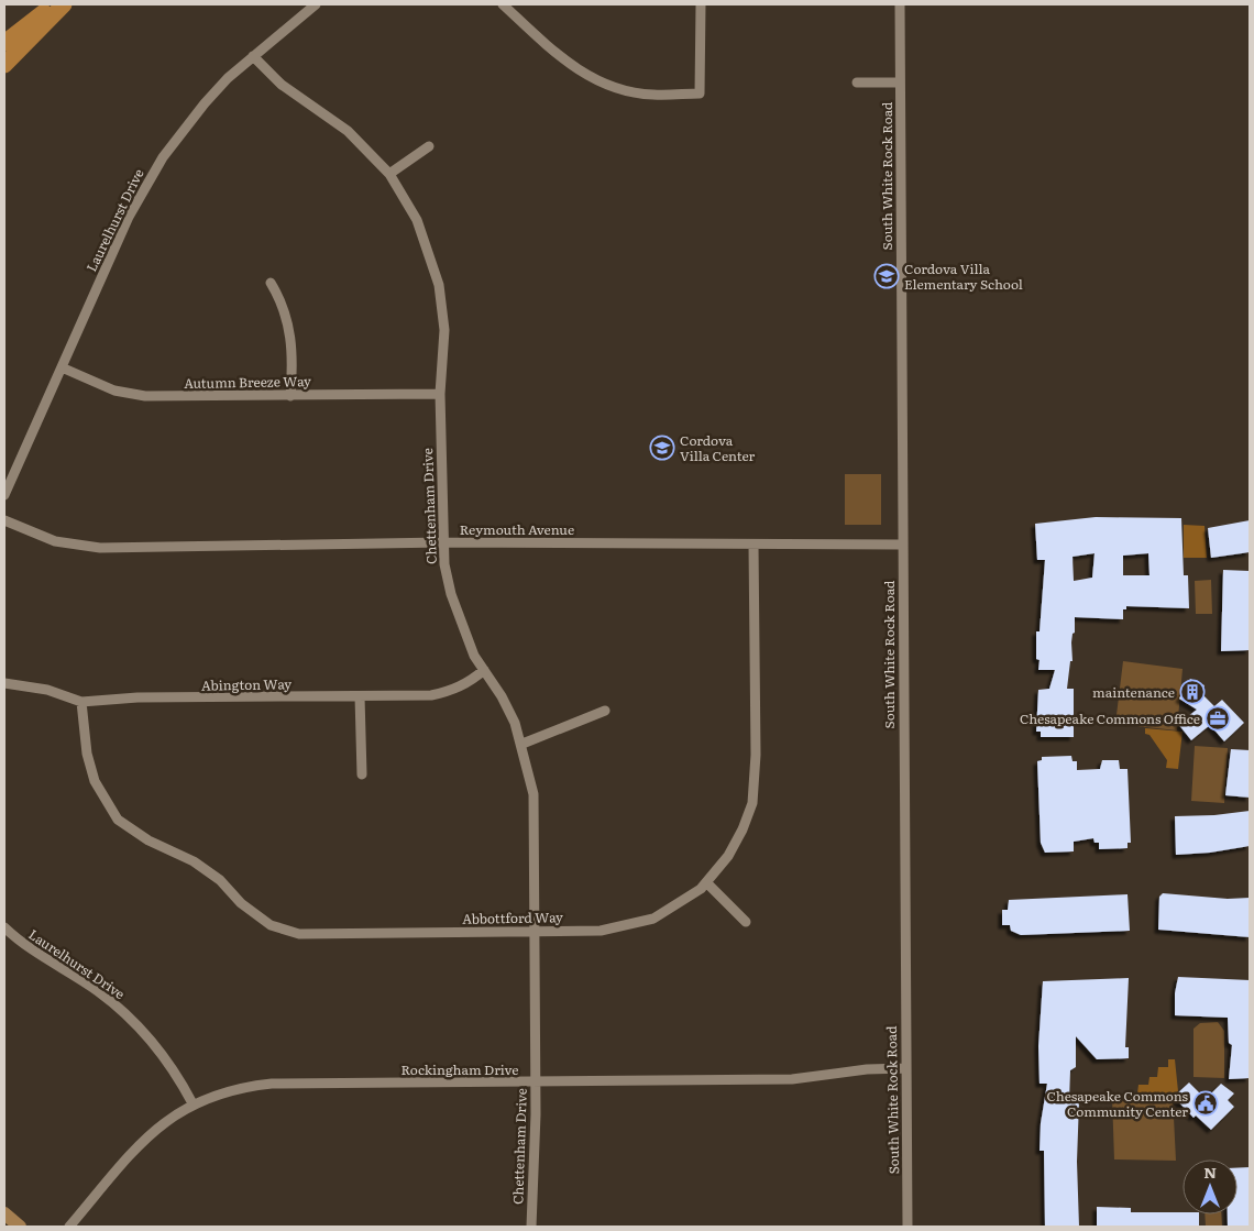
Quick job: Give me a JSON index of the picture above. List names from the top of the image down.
{
  "streets": {
    "street": [
      "South White Rock Road",
      "Laurelhurst Drive",
      "Autumn Breeze Way",
      "Chettenham Drive",
      "Reymouth Avenue",
      "Abington Way",
      "Abbottford Way",
      "Rockingham Drive"
    ]
  },
  "crossings": [
    ["South White Rock Road", "Reymouth Avenue"],
    ["South White Rock Road", "Rockingham Drive"],
    ["Laurelhurst Drive", "Autumn Breeze Way"],
    ["Laurelhurst Drive", "Chettenham Drive"],
    ["Laurelhurst Drive", "Rockingham Drive"],
    ["Autumn Breeze Way", "Chettenham Drive"],
    ["Chettenham Drive", "Reymouth Avenue"],
    ["Chettenham Drive", "Abington Way"],
    ["Chettenham Drive", "Abbottford Way"],
    ["Chettenham Drive", "Rockingham Drive"],
    ["Reymouth Avenue", "Abbottford Way"],
    ["Abington Way", "Abbottford Way"]
  ],
  "places": {
    "school or university": ["Cordova Villa Elementary School", "Cordova Villa Center"],
    "building": ["maintenance"],
    "office": ["Chesapeake Commons Office"],
    "public building": ["Chesapeake Commons Community Center"]
  },
  "north": "top"
}
